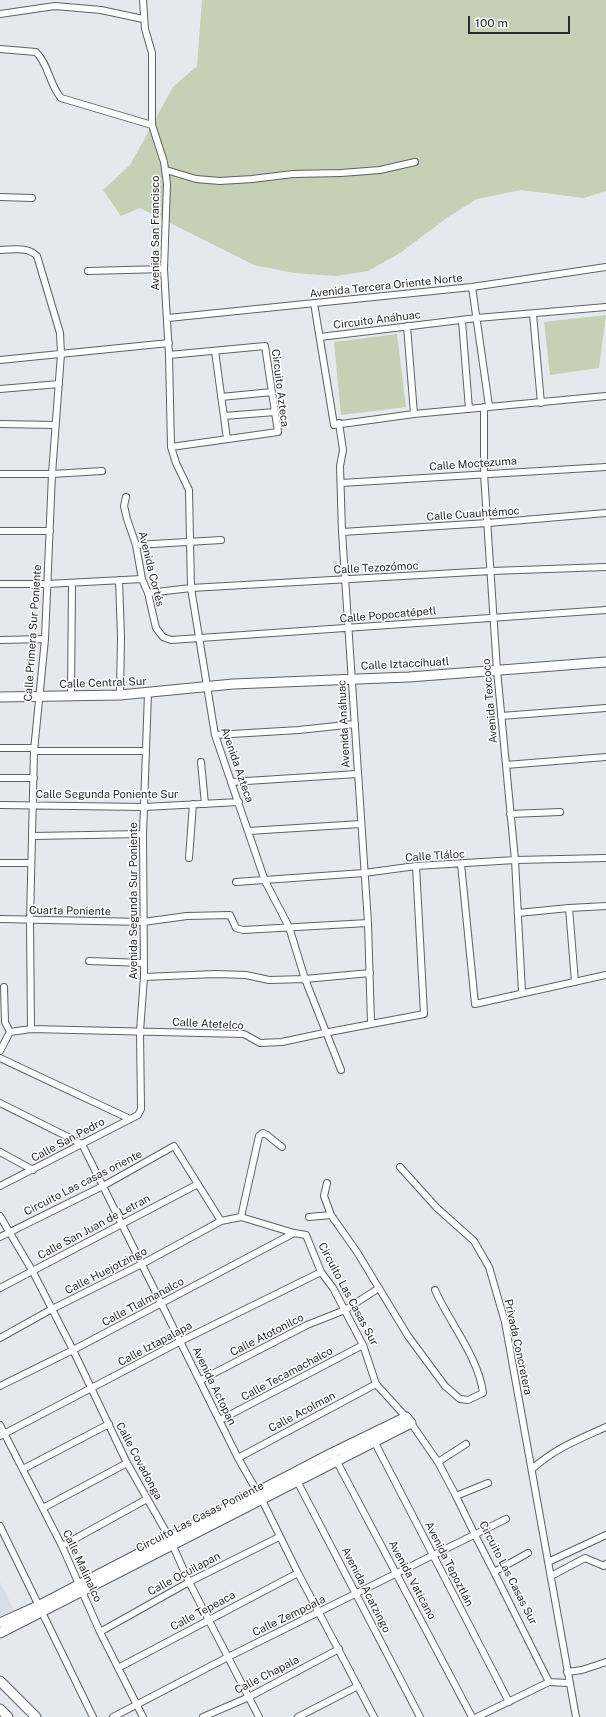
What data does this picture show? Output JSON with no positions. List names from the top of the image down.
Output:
{
  "streets": {
    "street": [
      "Avenida San Francisco",
      "Avenida Tercera Oriente Norte",
      "Circuito Anáhuac",
      "Circuito Azteca",
      "Calle Moctezuma",
      "Calle Cuauhtémoc",
      "Calle Tezozómoc",
      "Avenida Cortés",
      "Calle Popocatépetl",
      "Calle Primera Sur Poniente",
      "Calle Iztaccíhuatl",
      "Calle Central Sur",
      "Avenida Texcoco",
      "Avenida Anáhuac",
      "Avenida Azteca",
      "Calle Segunda Poniente Sur",
      "Calle Tláloc",
      "Avenida Segunda Sur Poniente",
      "Cuarta Poniente",
      "Calle Atetelco",
      "Calle San Pedro",
      "Circuito Las casas oriente",
      "Calle San Juan de Letran",
      "Calle Huejotzingo",
      "Circuito Las Casas Sur",
      "Calle Tlalmanalco",
      "Calle Atotonilco",
      "Calle Iztapalapa",
      "Privada Concretera",
      "Calle Tecamachalco",
      "Avenida Actopan",
      "Calle Acolman",
      "Calle Covadonga",
      "Circuito Las Casas Poniente",
      "Avenida Tepoztlán",
      "Calle Malinalco",
      "Calle Ocuilapan",
      "Avenida Vaticano",
      "Avenida Acatzingo",
      "Calle Tepeaca",
      "Calle Zempoala",
      "Calle Chapala"
    ]
  },
  "crossings": [
    ["Avenida San Francisco", "Avenida Tercera Oriente Norte"],
    ["Avenida San Francisco", "Circuito Azteca"],
    ["Avenida San Francisco", "Avenida Azteca"],
    ["Avenida Tercera Oriente Norte", "Avenida Texcoco"],
    ["Circuito Anáhuac", "Avenida Texcoco"],
    ["Circuito Anáhuac", "Avenida Anáhuac"],
    ["Calle Moctezuma", "Avenida Texcoco"],
    ["Calle Moctezuma", "Avenida Anáhuac"],
    ["Calle Cuauhtémoc", "Avenida Texcoco"],
    ["Calle Cuauhtémoc", "Avenida Anáhuac"],
    ["Calle Tezozómoc", "Avenida Cortés"],
    ["Calle Tezozómoc", "Avenida Texcoco"],
    ["Calle Tezozómoc", "Avenida Anáhuac"],
    ["Calle Tezozómoc", "Avenida Azteca"],
    ["Avenida Cortés", "Calle Popocatépetl"],
    ["Calle Popocatépetl", "Avenida Texcoco"],
    ["Calle Popocatépetl", "Avenida Anáhuac"],
    ["Calle Popocatépetl", "Avenida Azteca"],
    ["Calle Primera Sur Poniente", "Calle Central Sur"],
    ["Calle Primera Sur Poniente", "Calle Segunda Poniente Sur"],
    ["Calle Primera Sur Poniente", "Cuarta Poniente"],
    ["Calle Primera Sur Poniente", "Calle Atetelco"],
    ["Calle Iztaccíhuatl", "Calle Central Sur"],
    ["Calle Iztaccíhuatl", "Avenida Texcoco"],
    ["Calle Iztaccíhuatl", "Avenida Anáhuac"],
    ["Calle Iztaccíhuatl", "Avenida Azteca"],
    ["Calle Central Sur", "Avenida Azteca"],
    ["Calle Central Sur", "Avenida Segunda Sur Poniente"],
    ["Avenida Texcoco", "Calle Tláloc"],
    ["Avenida Anáhuac", "Calle Tláloc"],
    ["Avenida Anáhuac", "Calle Atetelco"],
    ["Avenida Azteca", "Calle Segunda Poniente Sur"],
    ["Avenida Azteca", "Calle Tláloc"],
    ["Avenida Azteca", "Cuarta Poniente"],
    ["Avenida Azteca", "Calle Atetelco"],
    ["Calle Segunda Poniente Sur", "Avenida Segunda Sur Poniente"],
    ["Calle Tláloc", "Calle Atetelco"],
    ["Avenida Segunda Sur Poniente", "Cuarta Poniente"],
    ["Avenida Segunda Sur Poniente", "Calle Atetelco"],
    ["Avenida Segunda Sur Poniente", "Calle San Pedro"],
    ["Calle San Pedro", "Avenida Actopan"],
    ["Circuito Las casas oriente", "Calle San Juan de Letran"],
    ["Circuito Las casas oriente", "Avenida Actopan"],
    ["Circuito Las casas oriente", "Calle Covadonga"],
    ["Calle San Juan de Letran", "Avenida Actopan"],
    ["Calle San Juan de Letran", "Calle Covadonga"],
    ["Calle Huejotzingo", "Circuito Las Casas Sur"],
    ["Calle Huejotzingo", "Avenida Actopan"],
    ["Calle Huejotzingo", "Calle Covadonga"],
    ["Circuito Las Casas Sur", "Calle Tlalmanalco"],
    ["Circuito Las Casas Sur", "Calle Atotonilco"],
    ["Circuito Las Casas Sur", "Calle Iztapalapa"],
    ["Circuito Las Casas Sur", "Calle Tecamachalco"],
    ["Circuito Las Casas Sur", "Calle Acolman"],
    ["Circuito Las Casas Sur", "Circuito Las Casas Poniente"],
    ["Circuito Las Casas Sur", "Calle Zempoala"],
    ["Calle Tlalmanalco", "Avenida Actopan"],
    ["Calle Tlalmanalco", "Calle Covadonga"],
    ["Calle Atotonilco", "Avenida Actopan"],
    ["Calle Iztapalapa", "Avenida Actopan"],
    ["Calle Iztapalapa", "Calle Covadonga"],
    ["Calle Iztapalapa", "Calle Malinalco"],
    ["Calle Tecamachalco", "Avenida Actopan"],
    ["Avenida Actopan", "Calle Acolman"],
    ["Avenida Actopan", "Circuito Las Casas Poniente"],
    ["Avenida Actopan", "Calle Ocuilapan"],
    ["Avenida Actopan", "Calle Tepeaca"],
    ["Avenida Actopan", "Calle Zempoala"],
    ["Avenida Actopan", "Calle Chapala"],
    ["Calle Covadonga", "Circuito Las Casas Poniente"],
    ["Calle Covadonga", "Calle Ocuilapan"],
    ["Calle Covadonga", "Calle Tepeaca"],
    ["Calle Covadonga", "Calle Zempoala"],
    ["Calle Covadonga", "Calle Chapala"],
    ["Circuito Las Casas Poniente", "Avenida Tepoztlán"],
    ["Circuito Las Casas Poniente", "Calle Malinalco"],
    ["Circuito Las Casas Poniente", "Avenida Vaticano"],
    ["Circuito Las Casas Poniente", "Avenida Acatzingo"],
    ["Avenida Tepoztlán", "Calle Zempoala"],
    ["Calle Malinalco", "Calle Ocuilapan"],
    ["Calle Malinalco", "Calle Tepeaca"],
    ["Calle Malinalco", "Calle Zempoala"],
    ["Avenida Vaticano", "Calle Zempoala"],
    ["Avenida Acatzingo", "Calle Zempoala"]
  ],
  "scale_bar": "100 m"
}
